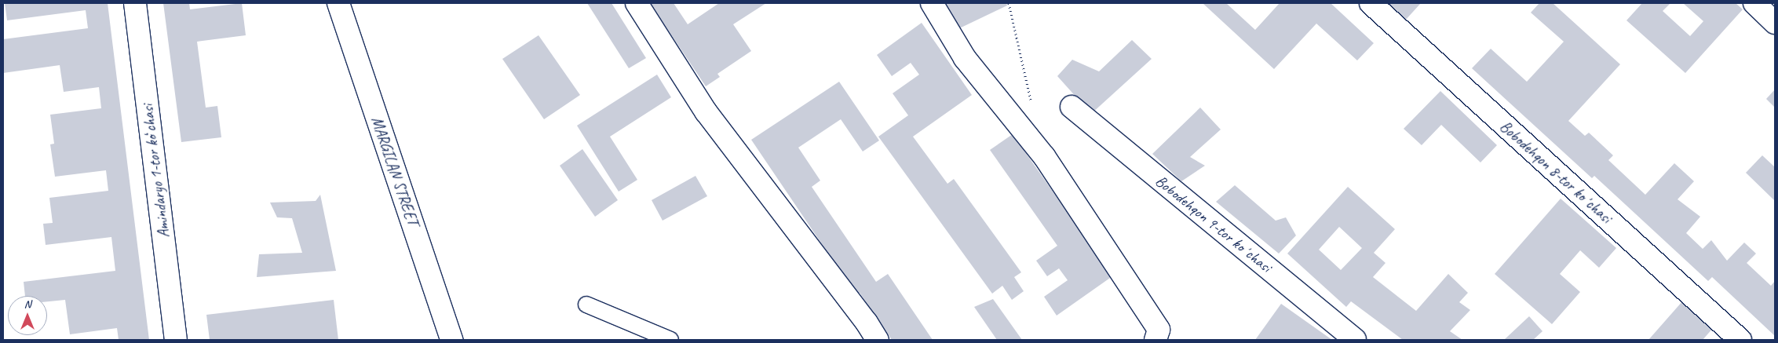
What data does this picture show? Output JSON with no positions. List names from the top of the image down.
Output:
{
  "streets": {
    "street": [
      "Amindaryo 1-tor koʻchasi",
      "MARGILAN STREET",
      "Bobodehqon 8-tor koʼchasi",
      "Bobodehqon 9-tor koʼchasi"
    ]
  },
  "north": "top"
}
